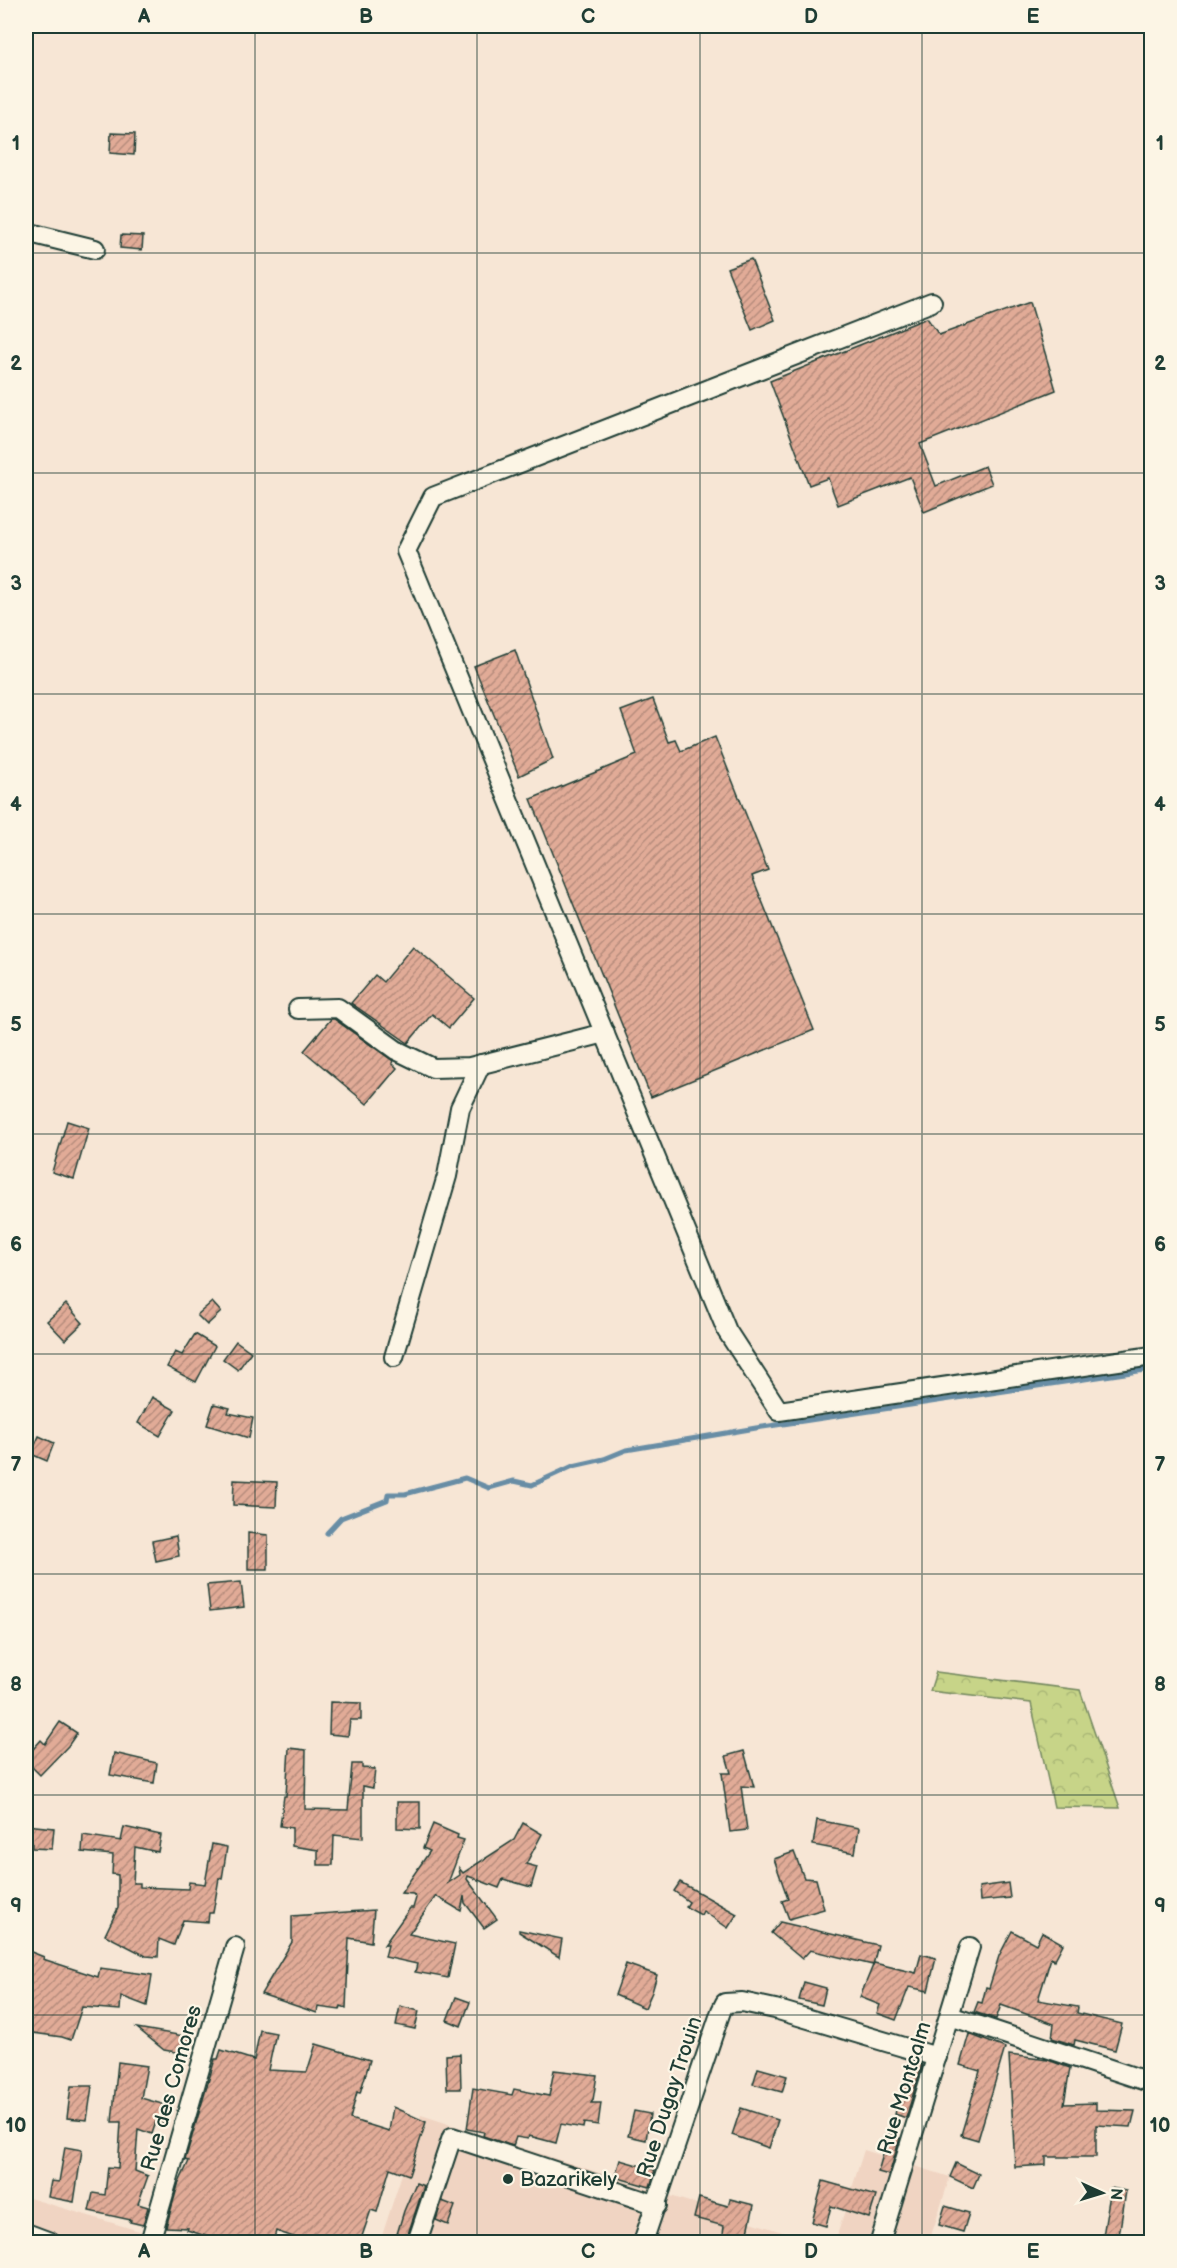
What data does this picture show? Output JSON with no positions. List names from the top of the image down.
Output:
{
  "streets": {
    "street": ["Rue des Comores", "Rue Montcalm", "Rue Dugay Trouin"]
  },
  "crossings": [
    ["Rue Montcalm", "Rue Dugay Trouin"]
  ],
  "places": ["Bazarikely"],
  "north": "right",
  "grid": {
    "columns": [
      "A",
      "B",
      "C",
      "D",
      "E"
    ],
    "rows": [
      "1",
      "2",
      "3",
      "4",
      "5",
      "6",
      "7",
      "8",
      "9",
      "10"
    ]
  }
}
